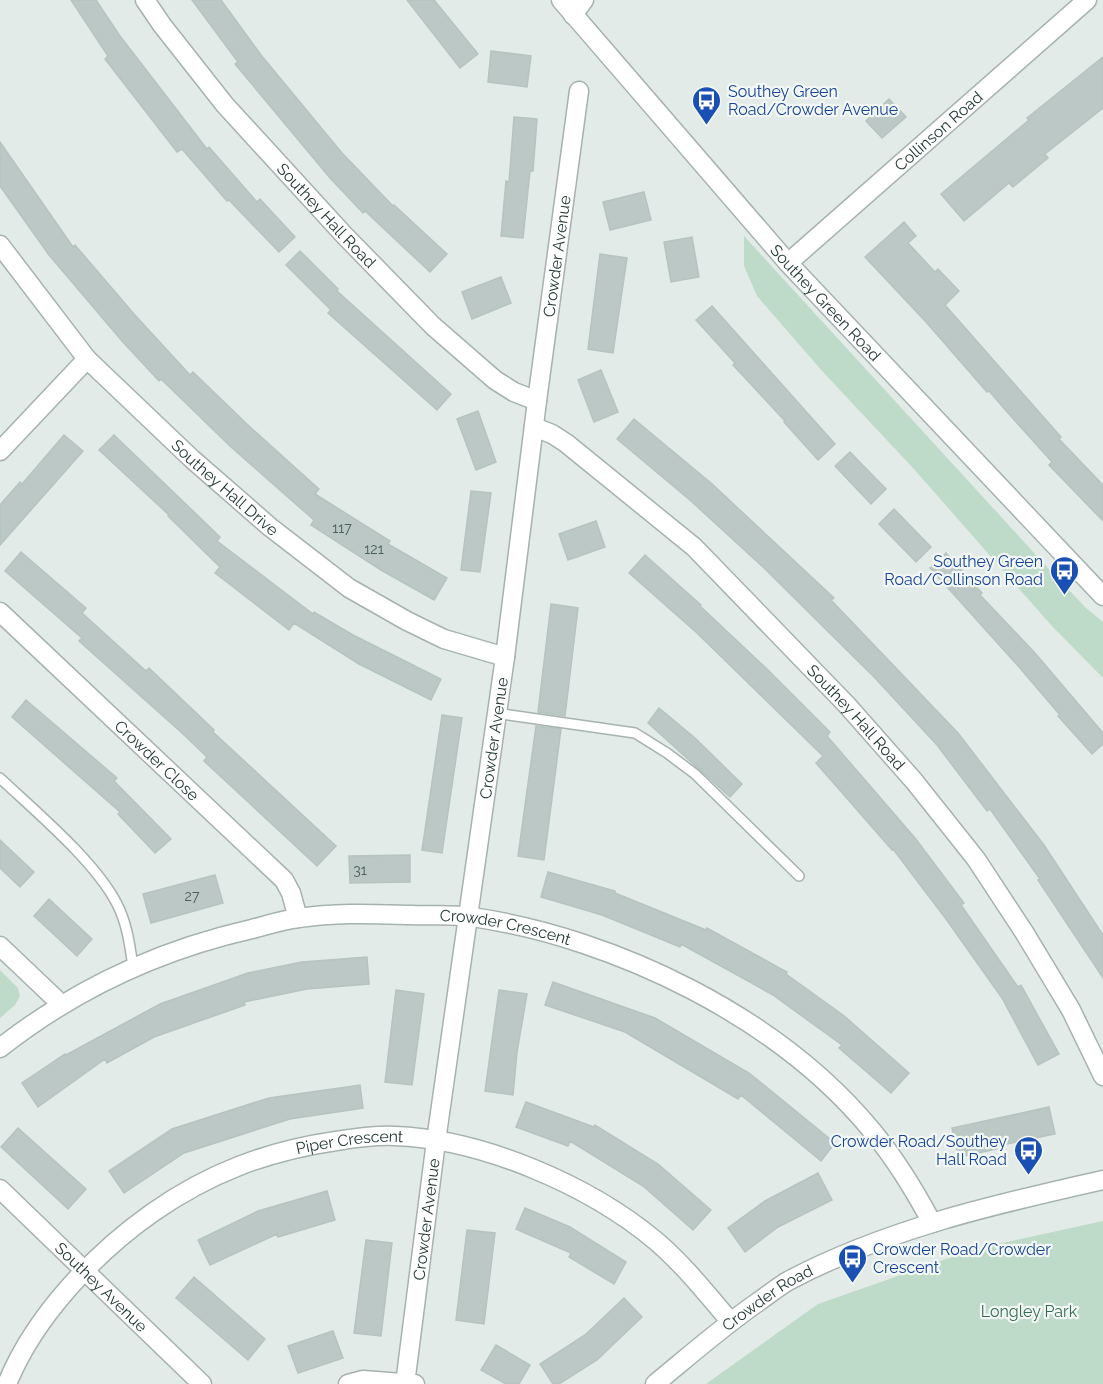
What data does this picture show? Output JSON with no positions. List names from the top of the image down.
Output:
{
  "streets": {
    "street": [
      "Collinson Road",
      "Southey Hall Road",
      "Crowder Avenue",
      "Southey Green Road",
      "Southey Hall Drive",
      "Crowder Close",
      "Crowder Crescent",
      "Piper Crescent",
      "Southey Avenue",
      "Crowder Road"
    ]
  },
  "crossings": [
    ["Collinson Road", "Southey Green Road"],
    ["Southey Hall Road", "Crowder Avenue"],
    ["Crowder Avenue", "Southey Hall Drive"],
    ["Crowder Avenue", "Crowder Crescent"],
    ["Crowder Avenue", "Piper Crescent"],
    ["Crowder Close", "Crowder Crescent"],
    ["Crowder Crescent", "Crowder Road"],
    ["Piper Crescent", "Southey Avenue"],
    ["Piper Crescent", "Crowder Road"]
  ],
  "parks": ["Longley Park"],
  "places": {
    "bus stop": [
      "Southey Green Road/Crowder Avenue",
      "Southey Green Road/Collinson Road",
      "Crowder Road/Southey Hall Road",
      "Crowder Road/Crowder Crescent"
    ]
  },
  "house_numbers": [
    "117",
    "121",
    "31",
    "27"
  ]
}
